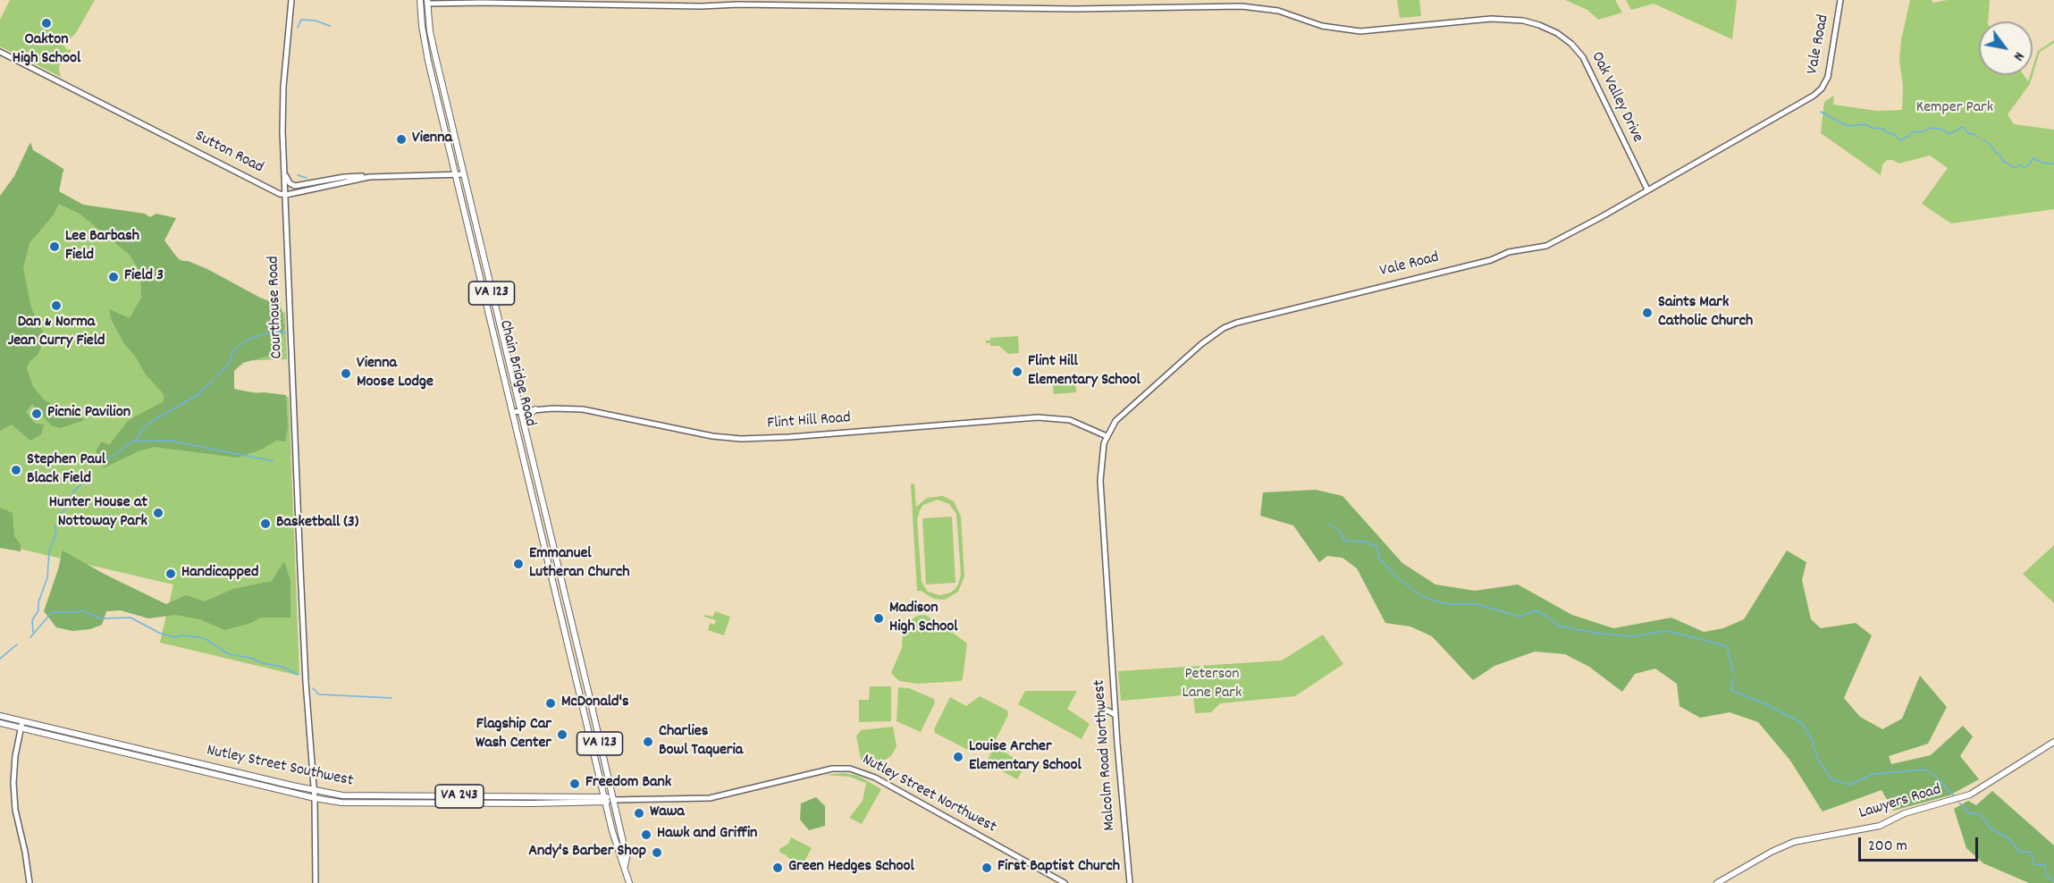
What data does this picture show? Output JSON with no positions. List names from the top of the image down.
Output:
{
  "streets": {
    "main road": [
      "VA 123",
      "Chain Bridge Road",
      "Nutley Street Southwest",
      "VA 243",
      "Lawyers Road"
    ],
    "street": [
      "Vale Road",
      "Oak Valley Drive",
      "Sutton Road",
      "Courthouse Road",
      "Flint Hill Road",
      "Malcolm Road Northwest",
      "Nutley Street Northwest"
    ]
  },
  "crossings": [
    ["Vale Road", "Oak Valley Drive"],
    ["Vale Road", "Flint Hill Road"],
    ["Vale Road", "Malcolm Road Northwest"],
    ["Oak Valley Drive", "Chain Bridge Road"],
    ["Sutton Road", "Courthouse Road"],
    ["VA 123", "Chain Bridge Road"],
    ["VA 123", "Nutley Street Southwest"],
    ["VA 123", "Nutley Street Northwest"],
    ["Courthouse Road", "Nutley Street Southwest"],
    ["Chain Bridge Road", "Flint Hill Road"],
    ["Chain Bridge Road", "Nutley Street Southwest"],
    ["Chain Bridge Road", "Nutley Street Northwest"],
    ["Nutley Street Southwest", "Nutley Street Northwest"]
  ],
  "parks": ["Kemper Park", "Peterson Lane Park"],
  "places": [
    "Oakton High School",
    "Vienna",
    "Lee Barbash Field",
    "Field 3",
    "Dan & Norma Jean Curry Field",
    "Saints Mark Catholic Church",
    "Flint Hill Elementary School",
    "Vienna Moose Lodge",
    "Picnic Pavilion",
    "Stephen Paul Black Field",
    "Hunter House at Nottoway Park",
    "Basketball (3)",
    "Emmanuel Lutheran Church",
    "Handicapped",
    "Madison High School",
    "McDonald's",
    "Flagship Car Wash Center",
    "Charlies Bowl Taqueria",
    "Louise Archer Elementary School",
    "Freedom Bank",
    "Wawa",
    "Hawk and Griffin",
    "Andy's Barber Shop",
    "Green Hedges School",
    "First Baptist Church"
  ],
  "scale_bar": "200 m",
  "north": "bottom right"
}
